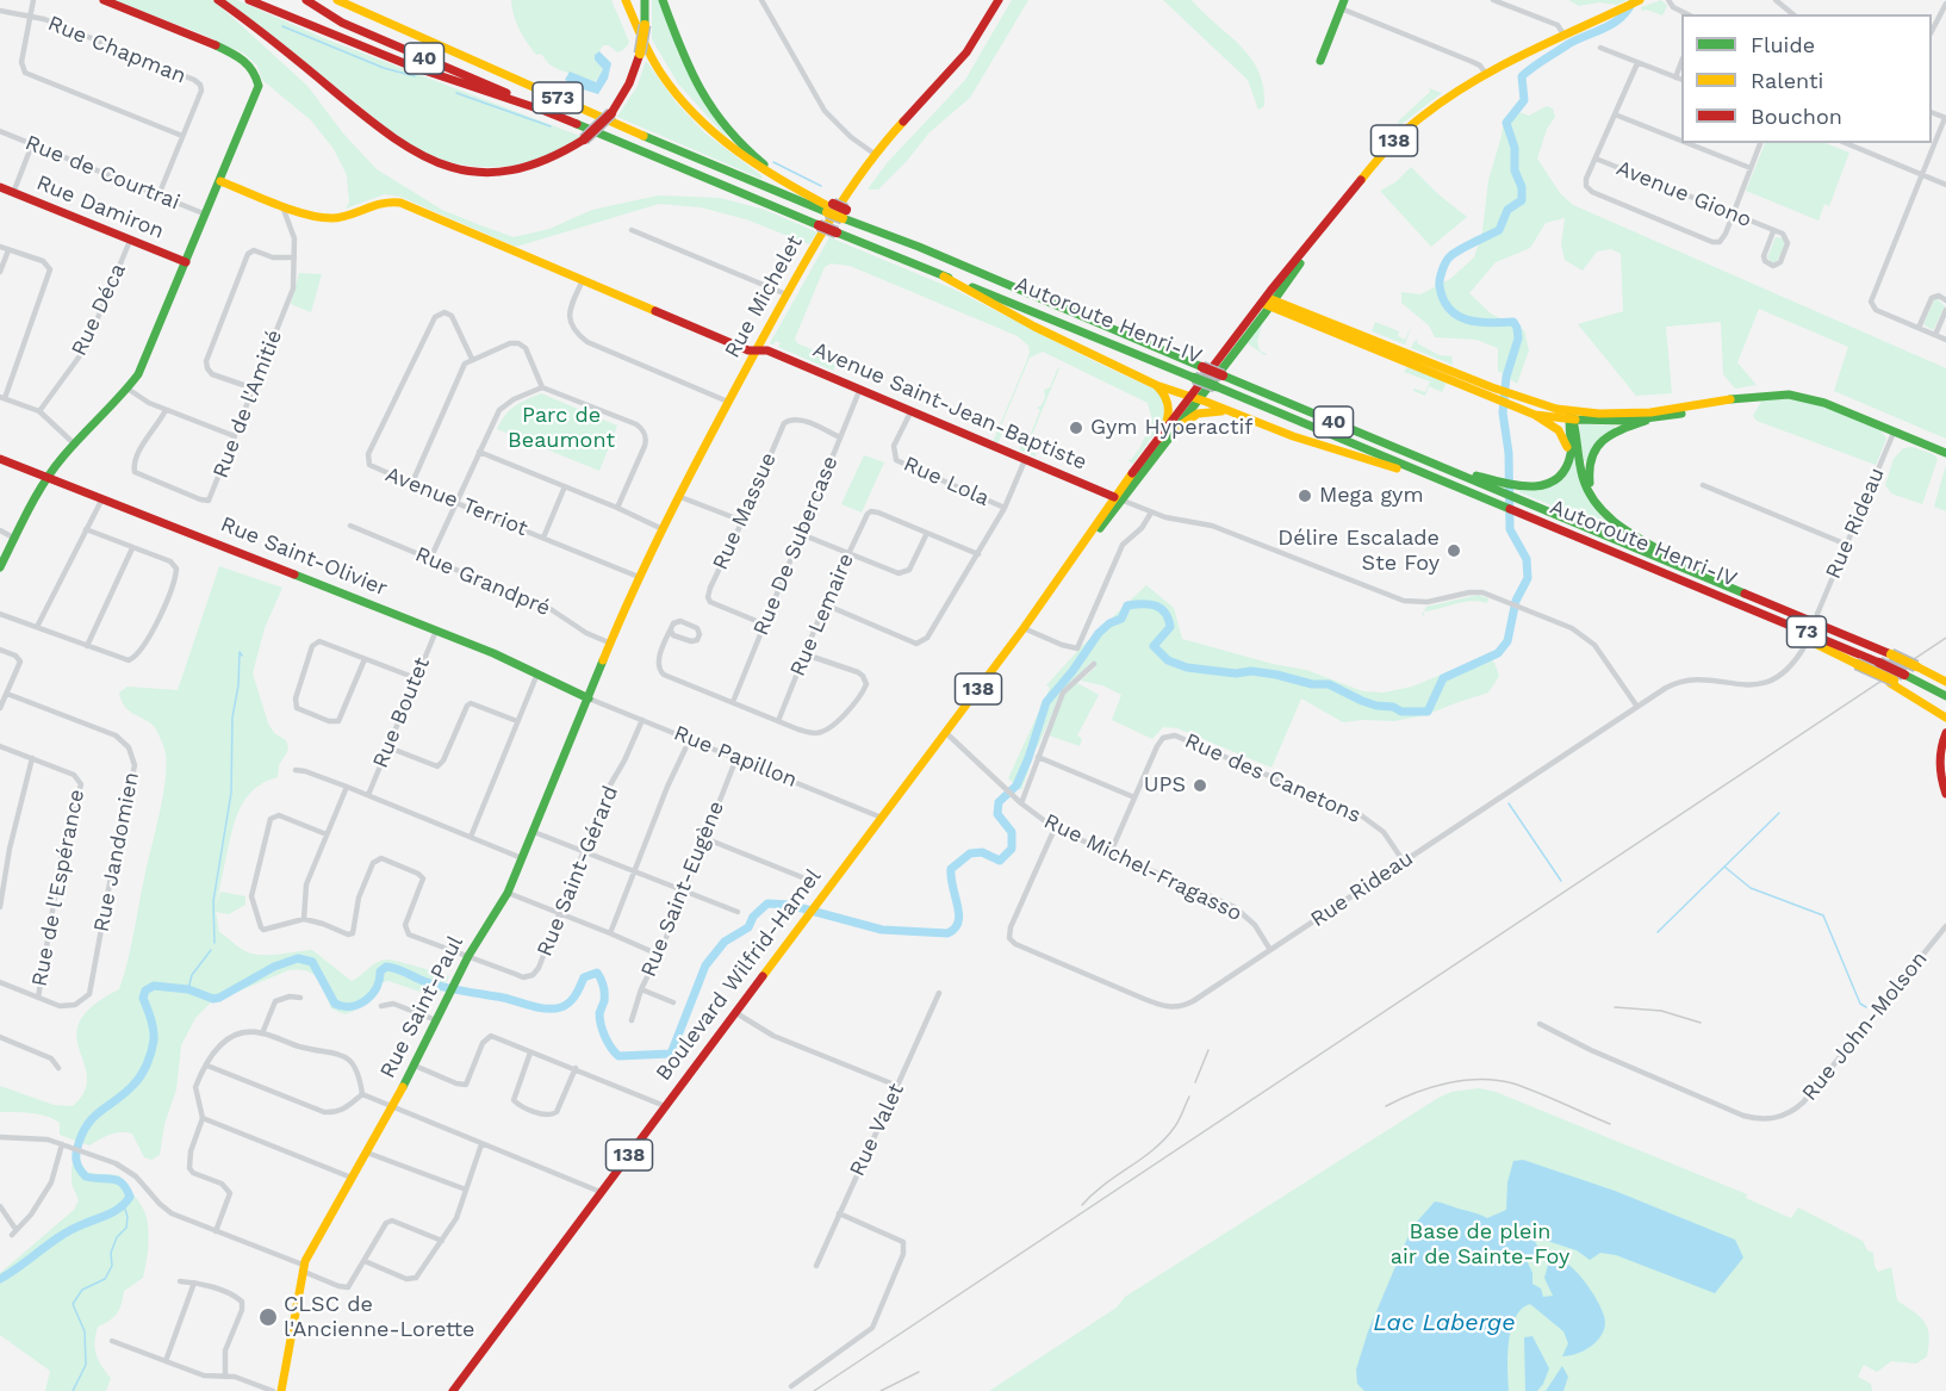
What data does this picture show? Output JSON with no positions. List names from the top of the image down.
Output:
{
  "streets": {
    "main road": [
      "40",
      "573",
      "138",
      "Rue Damiron",
      "Rue Michelet",
      "Autoroute Henri-IV",
      "Avenue Saint-Jean-Baptiste",
      "Rue Saint-Olivier",
      "73",
      "Boulevard Wilfrid-Hamel",
      "Rue Saint-Paul"
    ],
    "street": [
      "Rue Chapman",
      "Rue de Courtrai",
      "Avenue Giono",
      "Rue Déca",
      "Rue de l'Amitié",
      "Rue Lola",
      "Avenue Terriot",
      "Rue Massue",
      "Rue Rideau",
      "Rue De Subercase",
      "Rue Grandpré",
      "Rue Lemaire",
      "Rue Boutet",
      "Rue Papillon",
      "Rue des Canetons",
      "Rue Jandomien",
      "Rue Michel-Fragasso",
      "Rue Saint-Gérard",
      "Rue de l'Espérance",
      "Rue Saint-Eugène",
      "Rue John-Molson",
      "Rue Valet"
    ]
  },
  "crossings": [
    ["Rue Chapman", "Rue de Courtrai"],
    ["40", "Autoroute Henri-IV"],
    ["573", "Autoroute Henri-IV"],
    ["Rue Damiron", "Rue Déca"],
    ["Rue Michelet", "Avenue Saint-Jean-Baptiste"],
    ["Rue Michelet", "Avenue Terriot"],
    ["Rue Michelet", "Rue Grandpré"],
    ["Rue Michelet", "Rue Saint-Paul"],
    ["Rue de l'Amitié", "Avenue Saint-Jean-Baptiste"],
    ["Avenue Saint-Jean-Baptiste", "Rue Lola"],
    ["Avenue Saint-Jean-Baptiste", "Rue Rideau"],
    ["Avenue Saint-Jean-Baptiste", "Rue De Subercase"],
    ["Avenue Saint-Jean-Baptiste", "Boulevard Wilfrid-Hamel"],
    ["Rue Massue", "Rue De Subercase"],
    ["Rue Rideau", "Rue des Canetons"],
    ["Rue Rideau", "Rue Michel-Fragasso"],
    ["Rue Saint-Olivier", "Rue Boutet"],
    ["Rue Saint-Olivier", "Rue Papillon"],
    ["Rue Saint-Olivier", "Rue Saint-Paul"],
    ["Rue Grandpré", "Rue Saint-Paul"],
    ["Rue Papillon", "Rue Saint-Gérard"],
    ["Rue Papillon", "Rue Saint-Eugène"],
    ["Rue Papillon", "Boulevard Wilfrid-Hamel"],
    ["Rue Papillon", "Rue Saint-Paul"],
    ["Rue des Canetons", "Rue Michel-Fragasso"],
    ["Rue Jandomien", "Rue de l'Espérance"],
    ["Rue Michel-Fragasso", "Boulevard Wilfrid-Hamel"],
    ["Rue Saint-Gérard", "Rue Saint-Paul"]
  ],
  "water": ["Lac Laberge"],
  "parks": ["Parc de Beaumont", "Base de plein air de Sainte-Foy"],
  "places": [
    "Gym Hyperactif",
    "Mega gym",
    "Délire Escalade Ste Foy",
    "UPS",
    "CLSC de l'Ancienne-Lorette"
  ],
  "legend": ["Fluide", "Ralenti", "Bouchon"]
}
